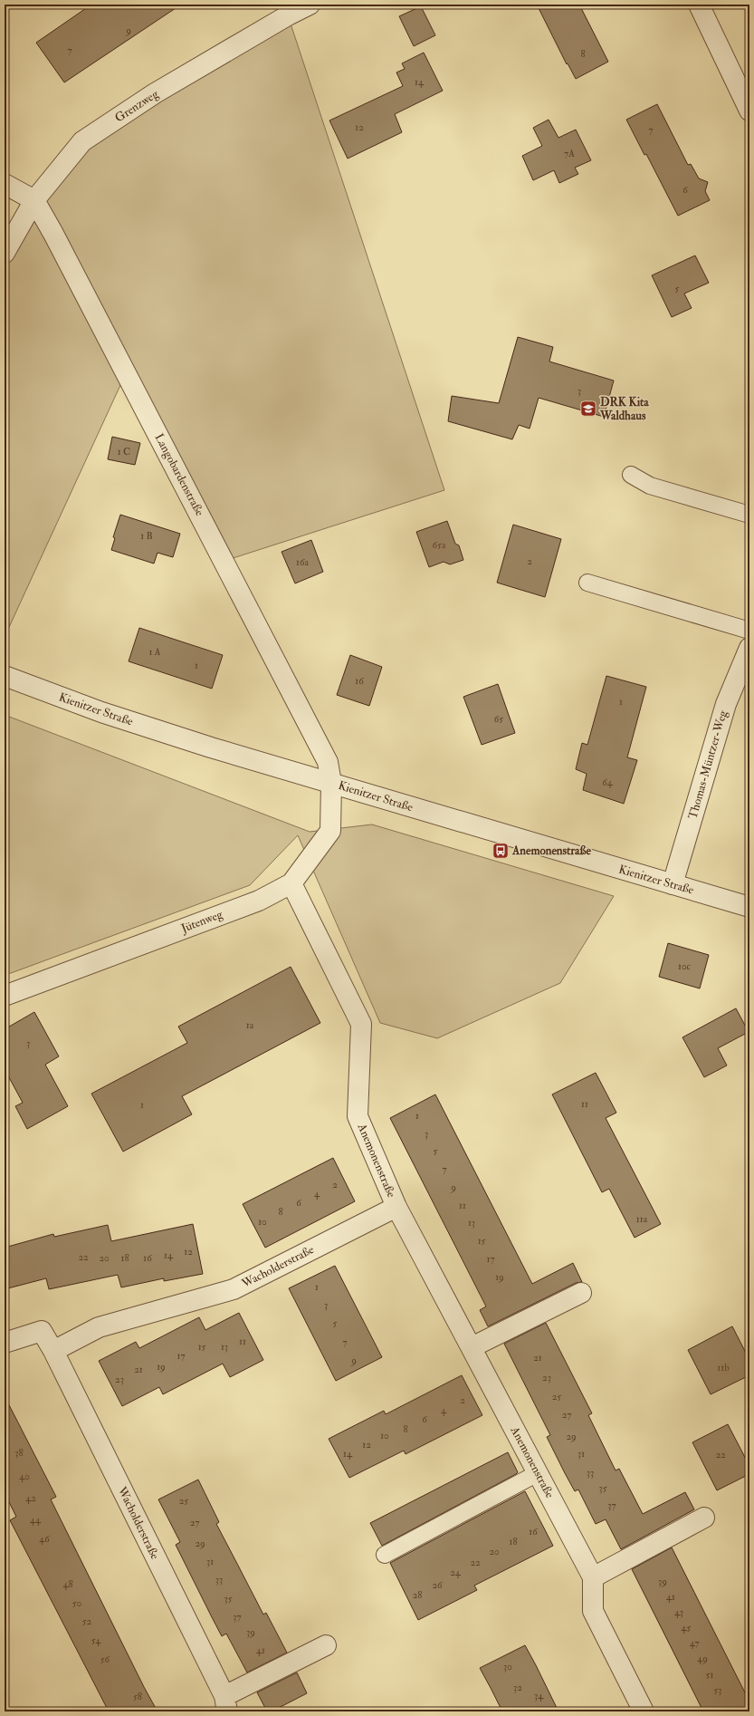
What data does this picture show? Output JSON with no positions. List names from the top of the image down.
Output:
{
  "streets": {
    "street": [
      "Grenzweg",
      "Langobardenstraße",
      "Kienitzer Straße",
      "Thomas-Müntzer-Weg",
      "Jütenweg",
      "Anemonenstraße",
      "Wacholderstraße"
    ]
  },
  "crossings": [
    ["Grenzweg", "Langobardenstraße"],
    ["Langobardenstraße", "Kienitzer Straße"],
    ["Langobardenstraße", "Jütenweg"],
    ["Kienitzer Straße", "Thomas-Müntzer-Weg"],
    ["Kienitzer Straße", "Jütenweg"],
    ["Jütenweg", "Anemonenstraße"],
    ["Anemonenstraße", "Wacholderstraße"]
  ],
  "places": {
    "school or university": ["DRK Kita Waldhaus"],
    "bus stop": ["Anemonenstraße"]
  },
  "house_numbers": [
    "9",
    "7",
    "8",
    "14",
    "12",
    "7",
    "7A",
    "6",
    "5",
    "3",
    "1 C",
    "1 B",
    "65a",
    "2",
    "16a",
    "1 A",
    "1",
    "16",
    "1",
    "65",
    "64",
    "10c",
    "1a",
    "3",
    "11",
    "1",
    "1",
    "3",
    "5",
    "7",
    "2",
    "9",
    "4",
    "6",
    "11",
    "8",
    "11a",
    "10",
    "13",
    "15",
    "12",
    "14",
    "22",
    "20",
    "18",
    "16",
    "17",
    "19",
    "1",
    "3",
    "5",
    "11",
    "7",
    "15",
    "13",
    "17",
    "21",
    "9",
    "19",
    "11b",
    "21",
    "23",
    "23",
    "25",
    "2",
    "4",
    "27",
    "6",
    "8",
    "10",
    "29",
    "12",
    "38",
    "14",
    "31",
    "22",
    "33",
    "40",
    "35",
    "42",
    "25",
    "37",
    "44",
    "27",
    "16",
    "46",
    "18",
    "29",
    "20",
    "31",
    "22",
    "24",
    "33",
    "39",
    "48",
    "26",
    "28",
    "41",
    "35",
    "50",
    "43",
    "37",
    "52",
    "45",
    "39",
    "54",
    "47",
    "41",
    "49",
    "56",
    "30",
    "51",
    "32",
    "53",
    "34",
    "58"
  ]
}
